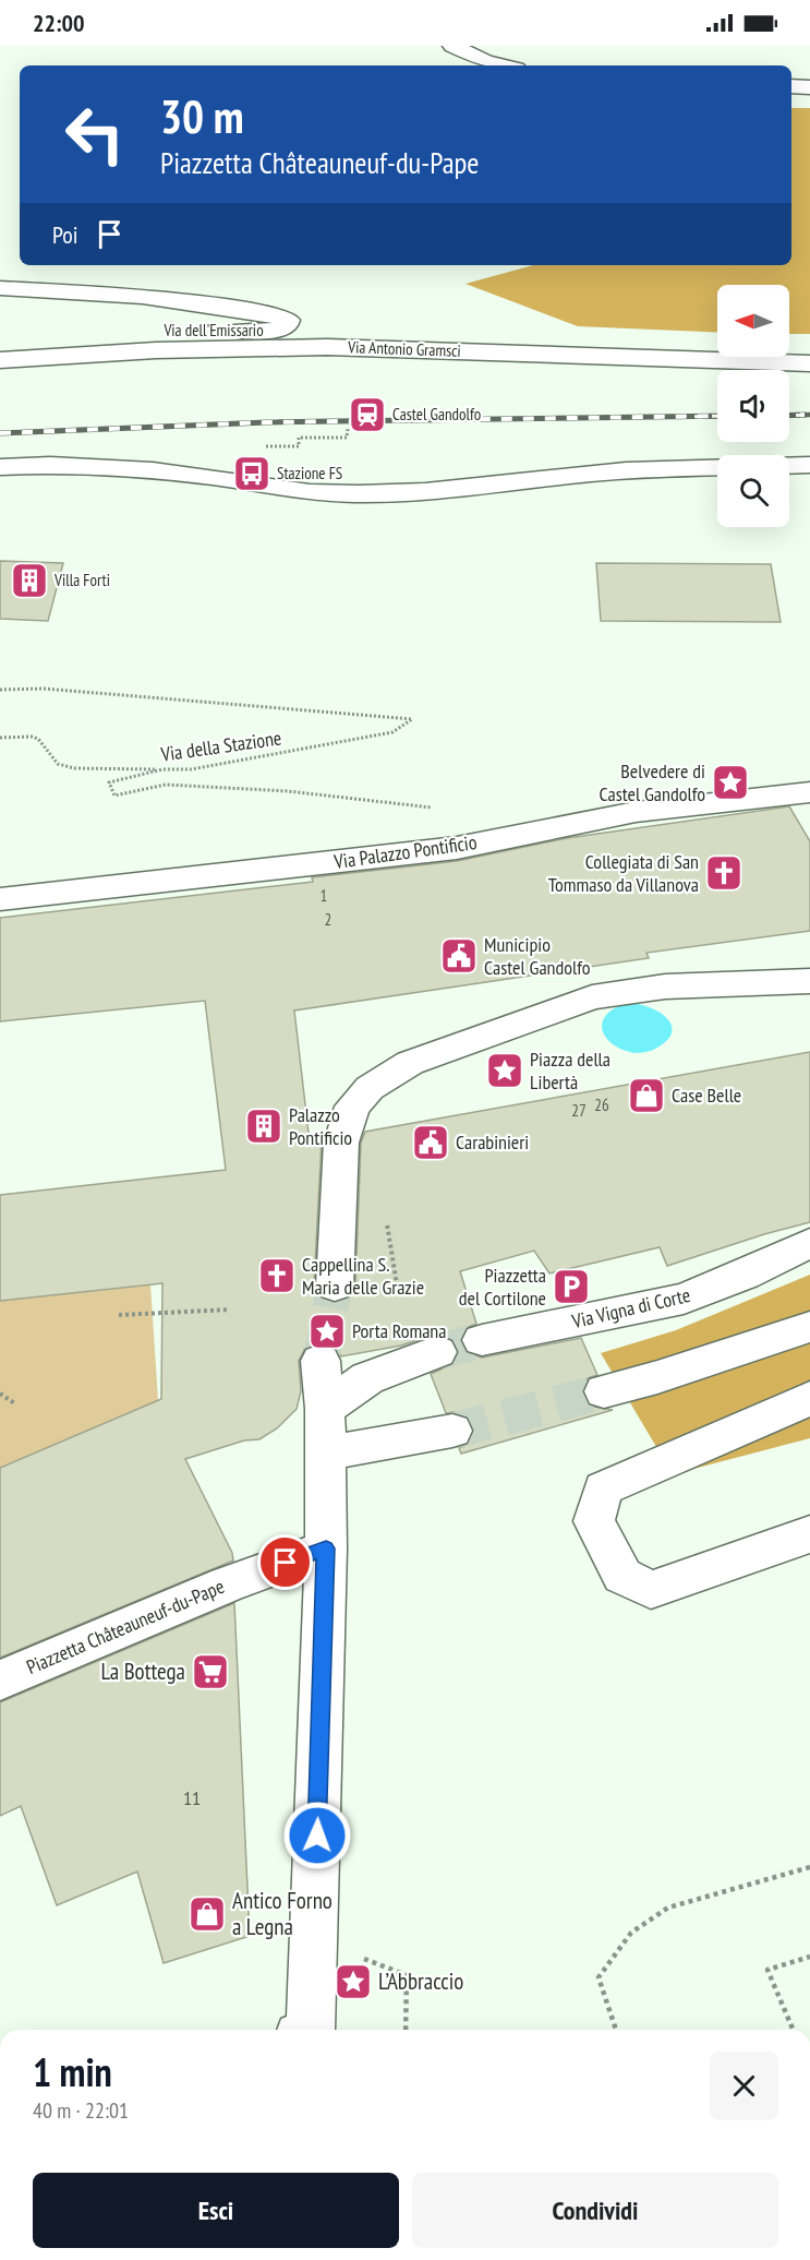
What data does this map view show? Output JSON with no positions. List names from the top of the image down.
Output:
{
  "streets": {
    "street": [
      "Via dell'Emissario",
      "Via Antonio Gramsci",
      "Via Palazzo Pontificio",
      "Via Vigna di Corte",
      "Piazzetta Châteauneuf-du-Pape"
    ],
    "path": ["Via della Stazione"]
  },
  "places": {
    "station": ["Castel Gandolfo"],
    "bus stop": ["Stazione FS"],
    "building": ["Villa Forti", "Palazzo Pontificio"],
    "place": [
      "Belvedere di Castel Gandolfo",
      "Piazza della Libertà",
      "Porta Romana",
      "L’Abbraccio"
    ],
    "church": ["Collegiata di San Tommaso da Villanova", "Cappellina S. Maria delle Grazie"],
    "public building": ["Municipio Castel Gandolfo", "Carabinieri"],
    "shop": ["Case Belle", "Antico Forno a Legna"],
    "parking": ["Piazzetta del Cortilone"],
    "supermarket": ["La Bottega"]
  },
  "house_numbers": [
    "1",
    "2",
    "26",
    "27",
    "11"
  ],
  "north": "left",
  "page": {
    "status": "22:00",
    "turn": ["30 m", "Piazzetta Châteauneuf-du-Pape"],
    "then": "Poi",
    "heading": ["1 min", "40 m · 22:01"],
    "buttons": ["Esci", "Condividi"]
  }
}
